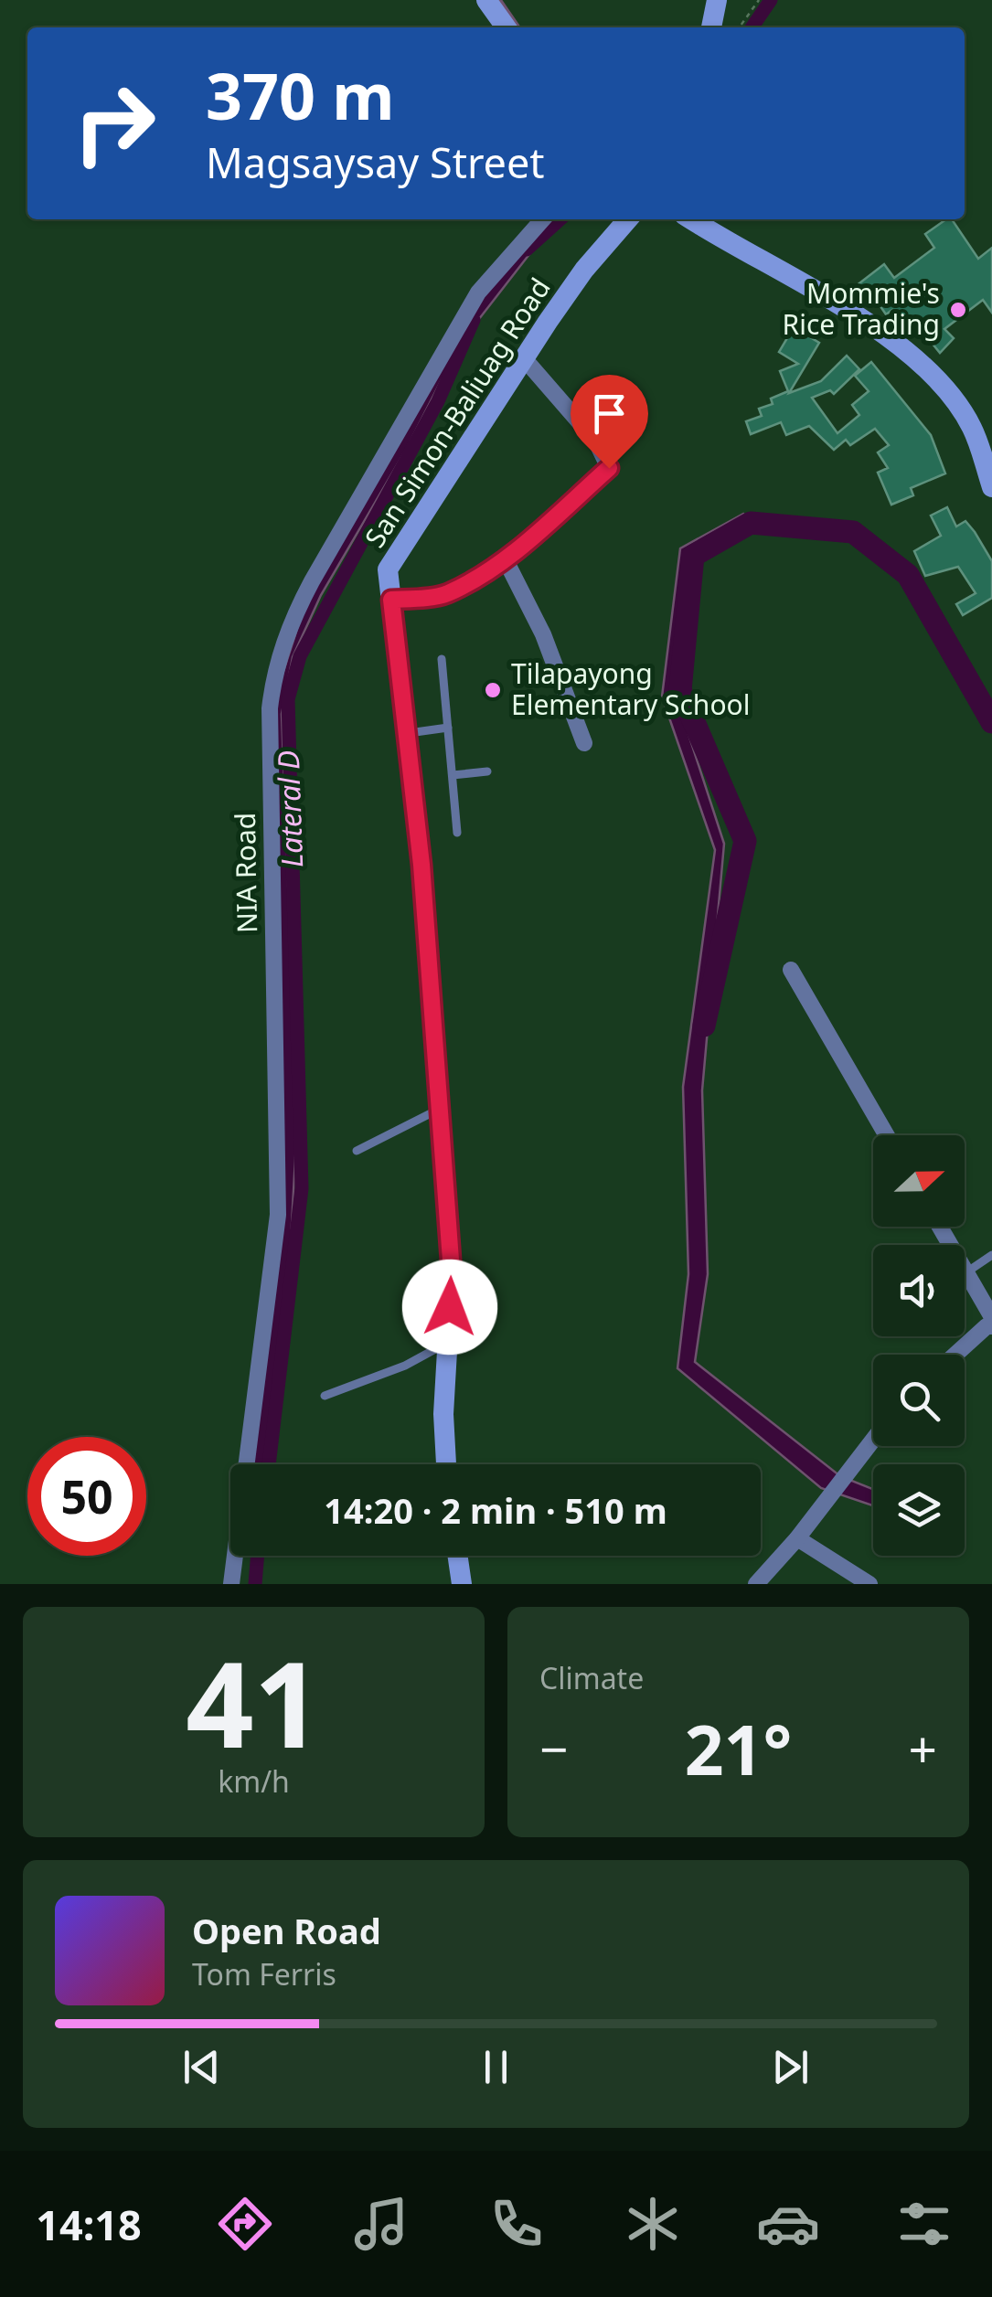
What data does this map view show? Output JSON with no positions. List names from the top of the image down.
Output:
{
  "streets": {
    "main road": ["San Simon-Baliuag Road"],
    "street": ["NIA Road"]
  },
  "water": ["Lateral D"],
  "places": ["Mommie's Rice Trading", "Tilapayong Elementary School"],
  "north": "right",
  "page": {
    "turn": ["370 m", "Magsaysay Street"],
    "limit": "50",
    "trip": "14:20 · 2 min · 510 m",
    "tile": [
      ["41", "km/h"],
      "Climate"
    ],
    "heat": ["−", "21°", "+"],
    "song": ["Open Road", "Tom Ferris"],
    "tabs": "14:18"
  }
}
